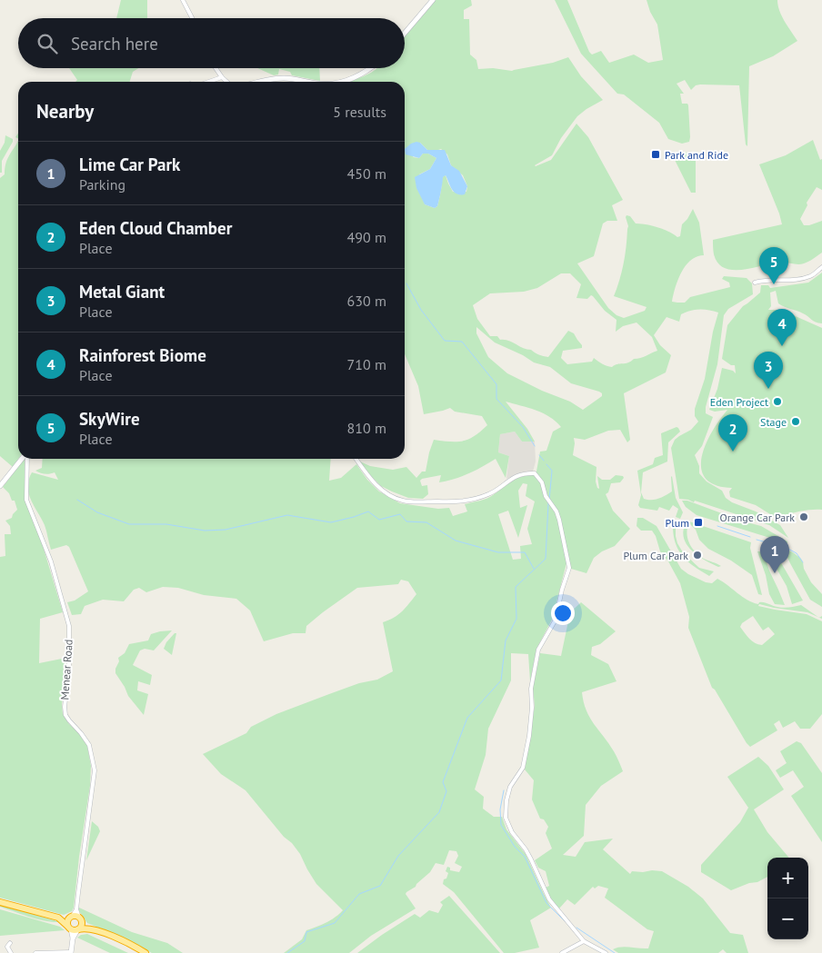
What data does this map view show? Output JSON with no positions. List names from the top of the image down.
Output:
{
  "streets": {
    "street": ["Menear Road"]
  },
  "places": {
    "transit": ["Park and Ride", "Plum"],
    "other": [
      "Eden Project",
      "Stage",
      "Orange Car Park",
      "Plum Car Park"
    ]
  },
  "page": {
    "search": "Search here",
    "heading": ["Nearby", "5 results"],
    "list": [
      {
        "mark": "1",
        "name": "Lime Car Park",
        "note": "Parking",
        "value": "450 m"
      },
      {
        "mark": "2",
        "name": "Eden Cloud Chamber",
        "note": "Place",
        "value": "490 m"
      },
      {
        "mark": "3",
        "name": "Metal Giant",
        "note": "Place",
        "value": "630 m"
      },
      {
        "mark": "4",
        "name": "Rainforest Biome",
        "note": "Place",
        "value": "710 m"
      },
      {
        "mark": "5",
        "name": "SkyWire",
        "note": "Place",
        "value": "810 m"
      }
    ],
    "pins": [
      "5",
      "4",
      "3",
      "2",
      "1"
    ],
    "map_buttons": ["+", "−"]
  }
}
